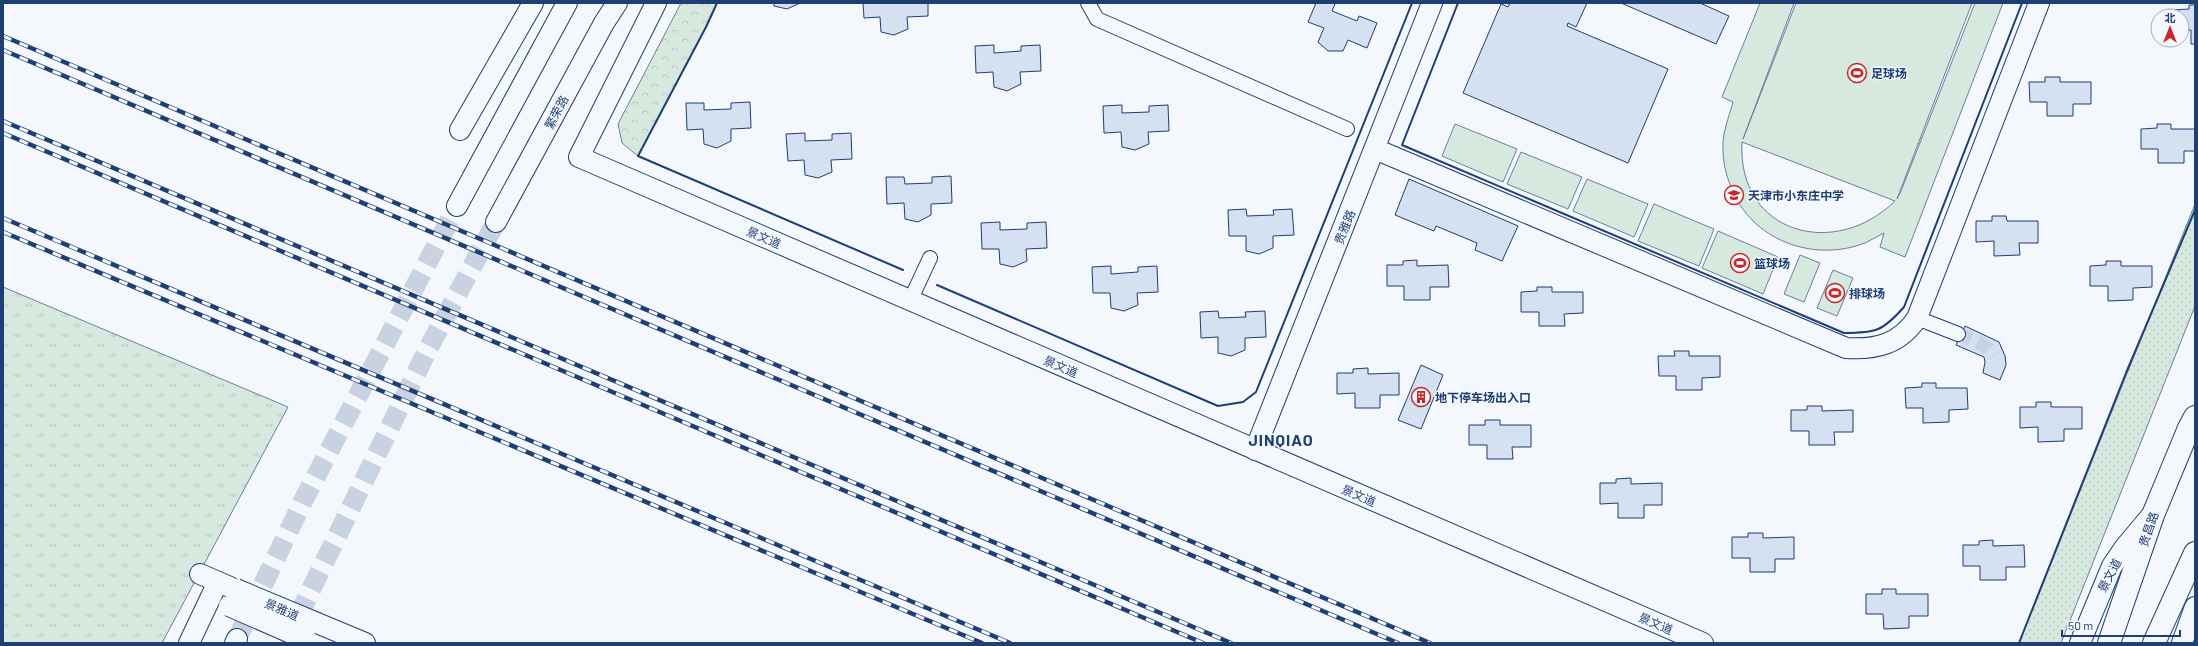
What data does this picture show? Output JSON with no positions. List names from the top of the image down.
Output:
{
  "streets": {
    "main road": ["贵昌路"],
    "street": [
      "繁荣路",
      "贵雅路",
      "景文道",
      "景雅道"
    ]
  },
  "crossings": [
    ["贵雅路", "景文道"],
    ["景文道", "贵昌路"]
  ],
  "districts": ["JINQIAO"],
  "places": {
    "sports": ["足球场", "篮球场", "排球场"],
    "school or university": ["天津市小东庄中学"],
    "building": ["地下停车场出入口"]
  },
  "scale_bar": "50 m",
  "north": "top"
}
